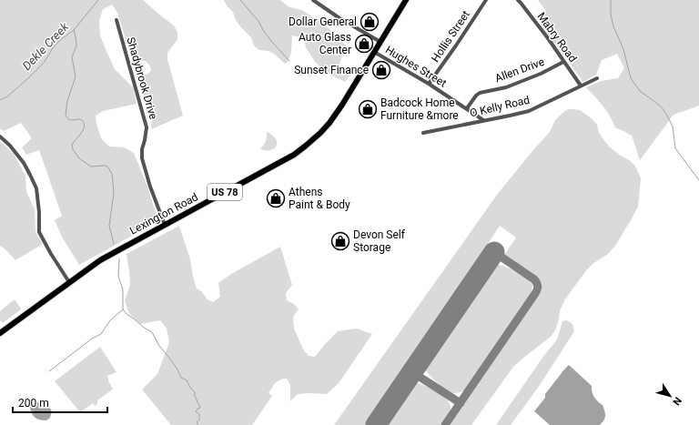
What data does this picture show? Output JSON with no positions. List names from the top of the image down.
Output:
{
  "streets": {
    "highway": ["US 78", "Lexington Road"],
    "street": [
      "Hollis Street",
      "Mabry Road",
      "Hughes Street",
      "Allen Drive",
      "Shadybrook Drive",
      "O Kelly Road"
    ]
  },
  "crossings": [
    ["Hollis Street", "Hughes Street"],
    ["Mabry Road", "Allen Drive"],
    ["Mabry Road", "O Kelly Road"],
    ["Hughes Street", "Allen Drive"],
    ["Hughes Street", "O Kelly Road"],
    ["Hughes Street", "Lexington Road"],
    ["Shadybrook Drive", "Lexington Road"],
    ["US 78", "Lexington Road"]
  ],
  "water": ["Dekle Creek"],
  "places": {
    "shop": [
      "Dollar General",
      "Auto Glass Center",
      "Sunset Finance",
      "Badcock Home Furniture &more",
      "Athens Paint & Body",
      "Devon Self Storage"
    ]
  },
  "scale_bar": "200 m",
  "north": "bottom right"
}
